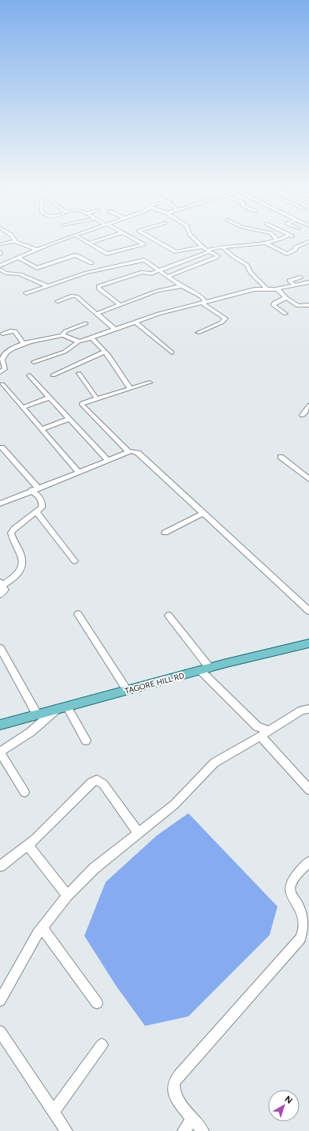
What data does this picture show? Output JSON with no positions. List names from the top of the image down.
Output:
{
  "streets": {
    "main road": ["TAGORE HILL RD"]
  },
  "north": "top right"
}
